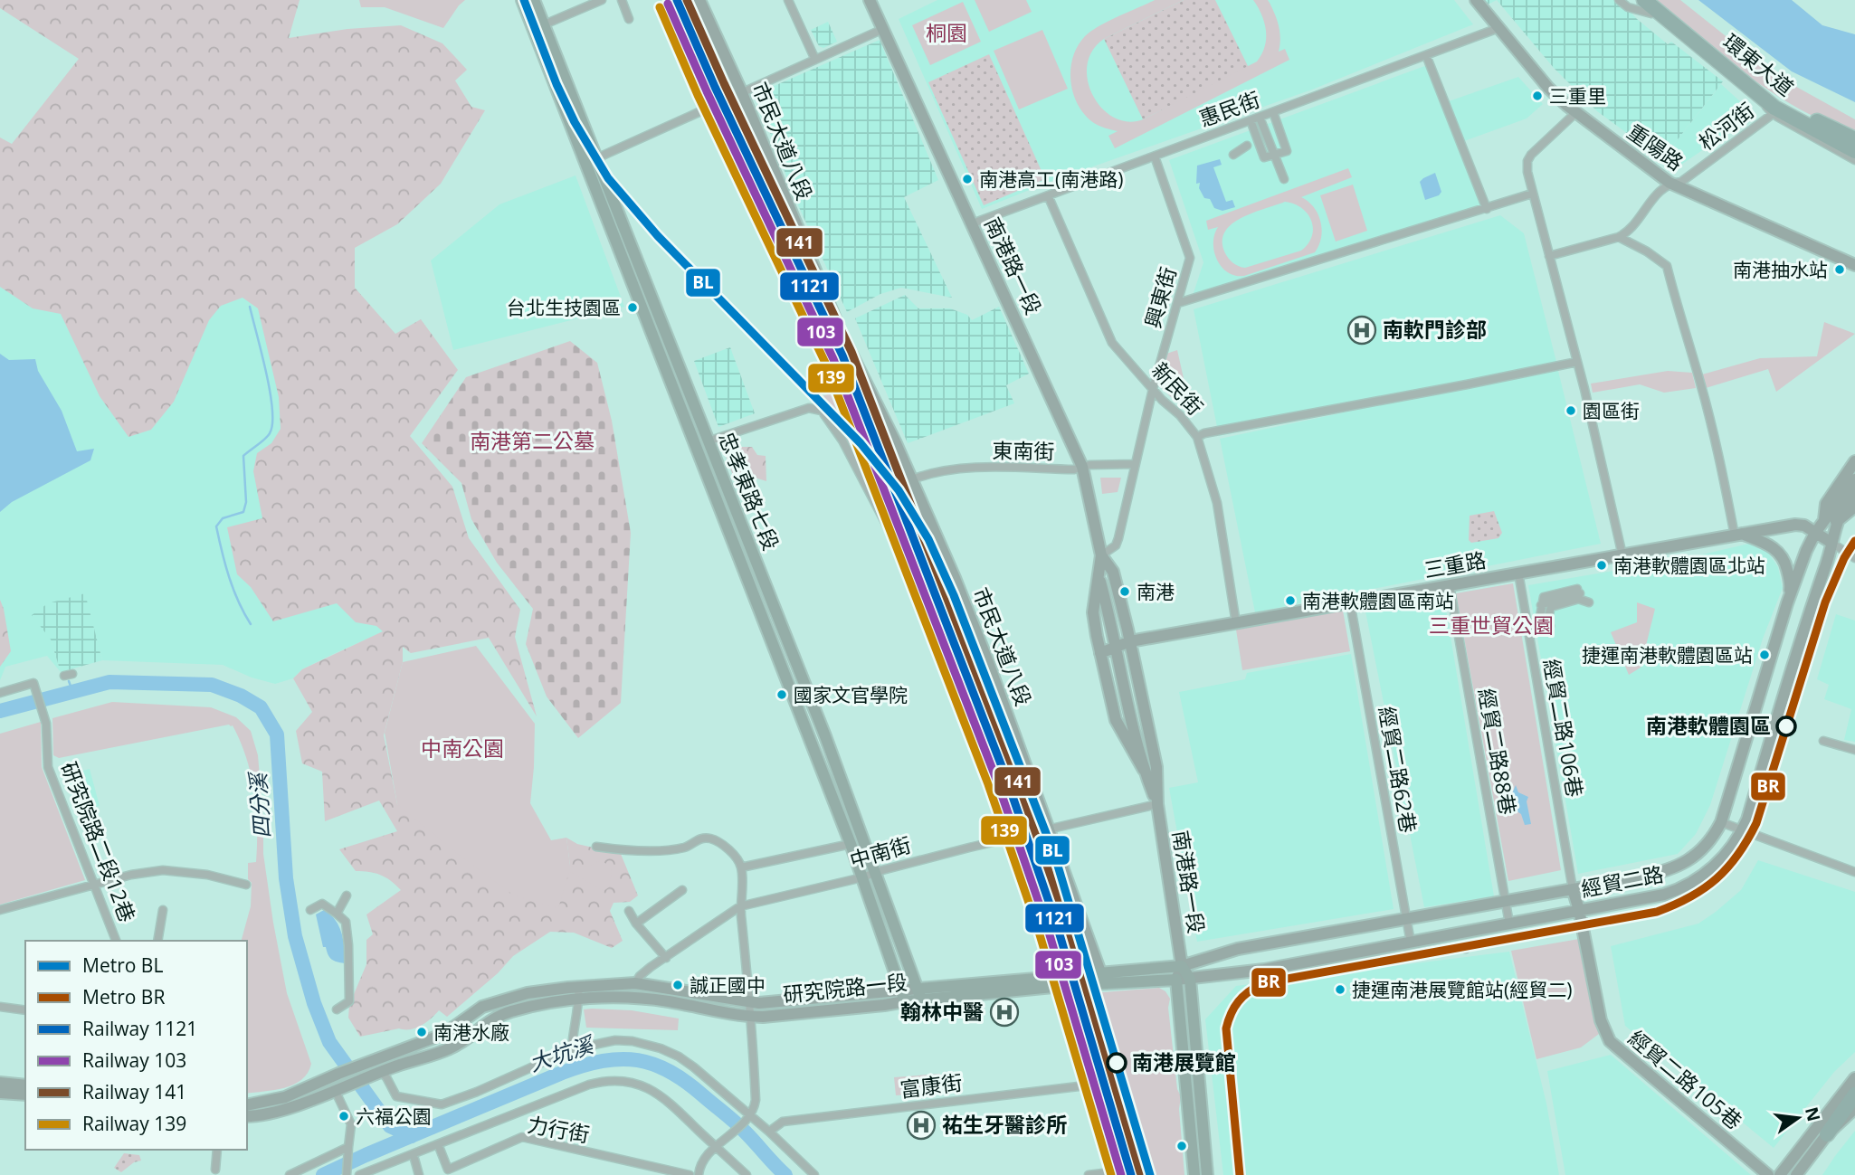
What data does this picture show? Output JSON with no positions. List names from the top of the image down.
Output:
{
  "streets": {
    "highway": ["環東大道"],
    "main road": [
      "市民大道八段",
      "重陽路",
      "南港路一段",
      "忠孝東路七段",
      "三重路",
      "經貿二路",
      "研究院路一段",
      "經貿二路105巷"
    ],
    "street": [
      "惠民街",
      "松河街",
      "興東街",
      "新民街",
      "東南街",
      "經貿二路106巷",
      "經貿二路88巷",
      "經貿二路62巷",
      "研究院路二段12巷",
      "中南街",
      "富康街",
      "力行街"
    ]
  },
  "crossings": [
    ["惠民街", "重陽路"],
    ["惠民街", "南港路一段"],
    ["惠民街", "興東街"],
    ["惠民街", "新民街"],
    ["松河街", "重陽路"],
    ["市民大道八段", "東南街"],
    ["市民大道八段", "中南街"],
    ["市民大道八段", "研究院路一段"],
    ["南港路一段", "興東街"],
    ["南港路一段", "東南街"],
    ["南港路一段", "三重路"],
    ["南港路一段", "中南街"],
    ["南港路一段", "經貿二路"],
    ["南港路一段", "研究院路一段"],
    ["興東街", "新民街"],
    ["興東街", "東南街"],
    ["新民街", "三重路"],
    ["忠孝東路七段", "中南街"],
    ["忠孝東路七段", "研究院路一段"],
    ["三重路", "經貿二路106巷"],
    ["三重路", "經貿二路88巷"],
    ["三重路", "經貿二路62巷"],
    ["三重路", "經貿二路"],
    ["經貿二路106巷", "經貿二路"],
    ["經貿二路106巷", "經貿二路105巷"],
    ["經貿二路88巷", "經貿二路"],
    ["經貿二路62巷", "經貿二路"],
    ["中南街", "研究院路一段"],
    ["經貿二路", "研究院路一段"],
    ["經貿二路", "經貿二路105巷"]
  ],
  "water": ["四分溪", "大坑溪"],
  "parks": [
    "桐園",
    "南港第二公墓",
    "三重世貿公園",
    "中南公園"
  ],
  "places": {
    "other": [
      "三重里",
      "南港高工(南港路)",
      "南港抽水站",
      "台北生技園區",
      "園區街",
      "南港軟體園區北站",
      "南港",
      "南港軟體園區南站",
      "捷運南港軟體園區站",
      "國家文官學院",
      "南港軟體園區",
      "誠正國中",
      "捷運南港展覽館站(經貿二)",
      "南港水廠",
      "南港展覽館",
      "六福公園"
    ],
    "hospital": ["南軟門診部", "翰林中醫", "祐生牙醫診所"]
  },
  "lines": [
    "metro line BL",
    "rail line 1121",
    "rail line 141",
    "rail line 103",
    "rail line 139",
    "metro line BR"
  ],
  "legend": [
    "Metro BL",
    "Metro BR",
    "Railway 1121",
    "Railway 103",
    "Railway 141",
    "Railway 139"
  ],
  "north": "right"
}
